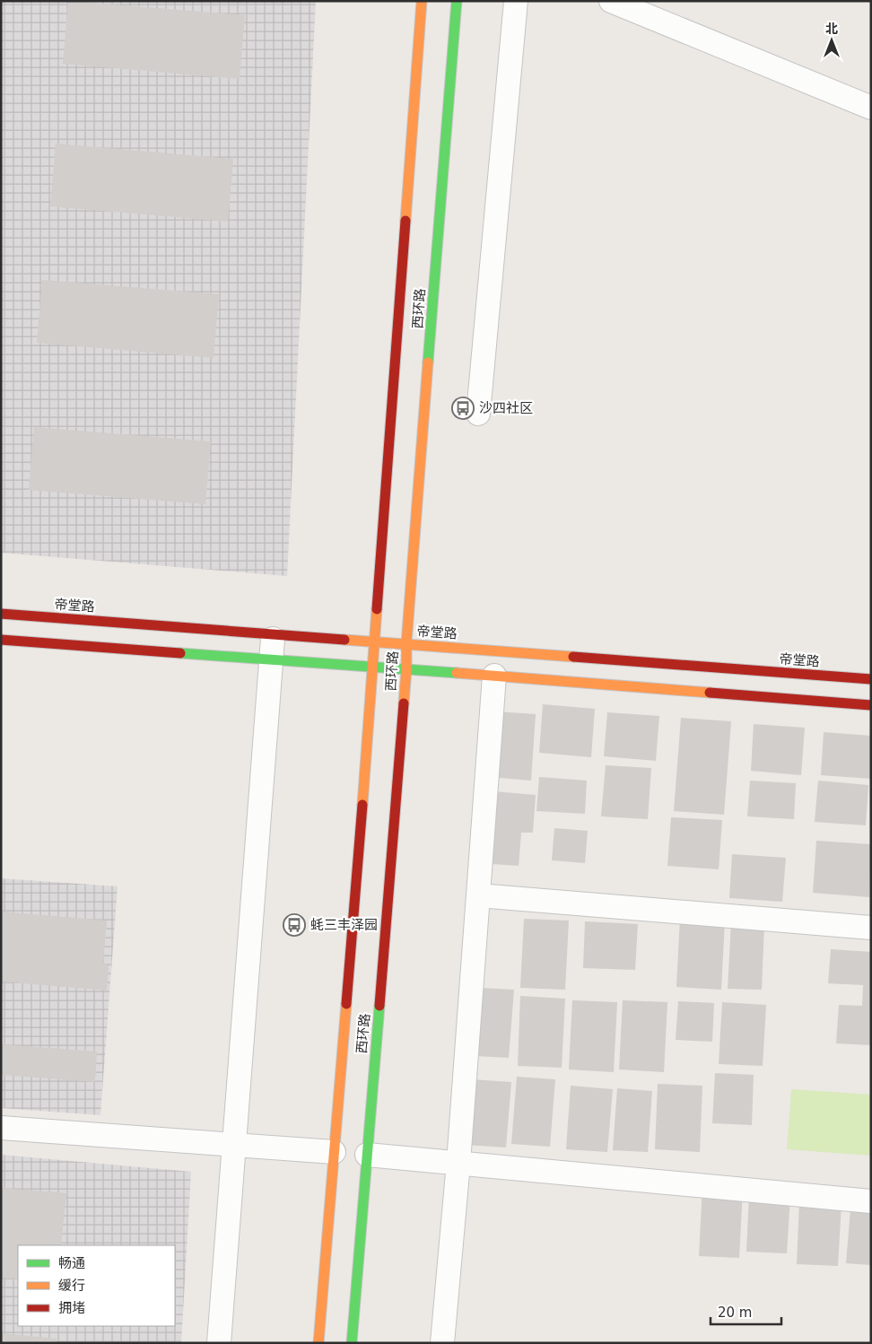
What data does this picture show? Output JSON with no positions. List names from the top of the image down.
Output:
{
  "streets": {
    "main road": ["西环路", "帝堂路"]
  },
  "crossings": [
    ["西环路", "帝堂路"]
  ],
  "places": {
    "bus stop": ["沙四社区", "蚝三丰泽园"]
  },
  "legend": ["畅通", "缓行", "拥堵"],
  "scale_bar": "20 m",
  "north": "top"
}
